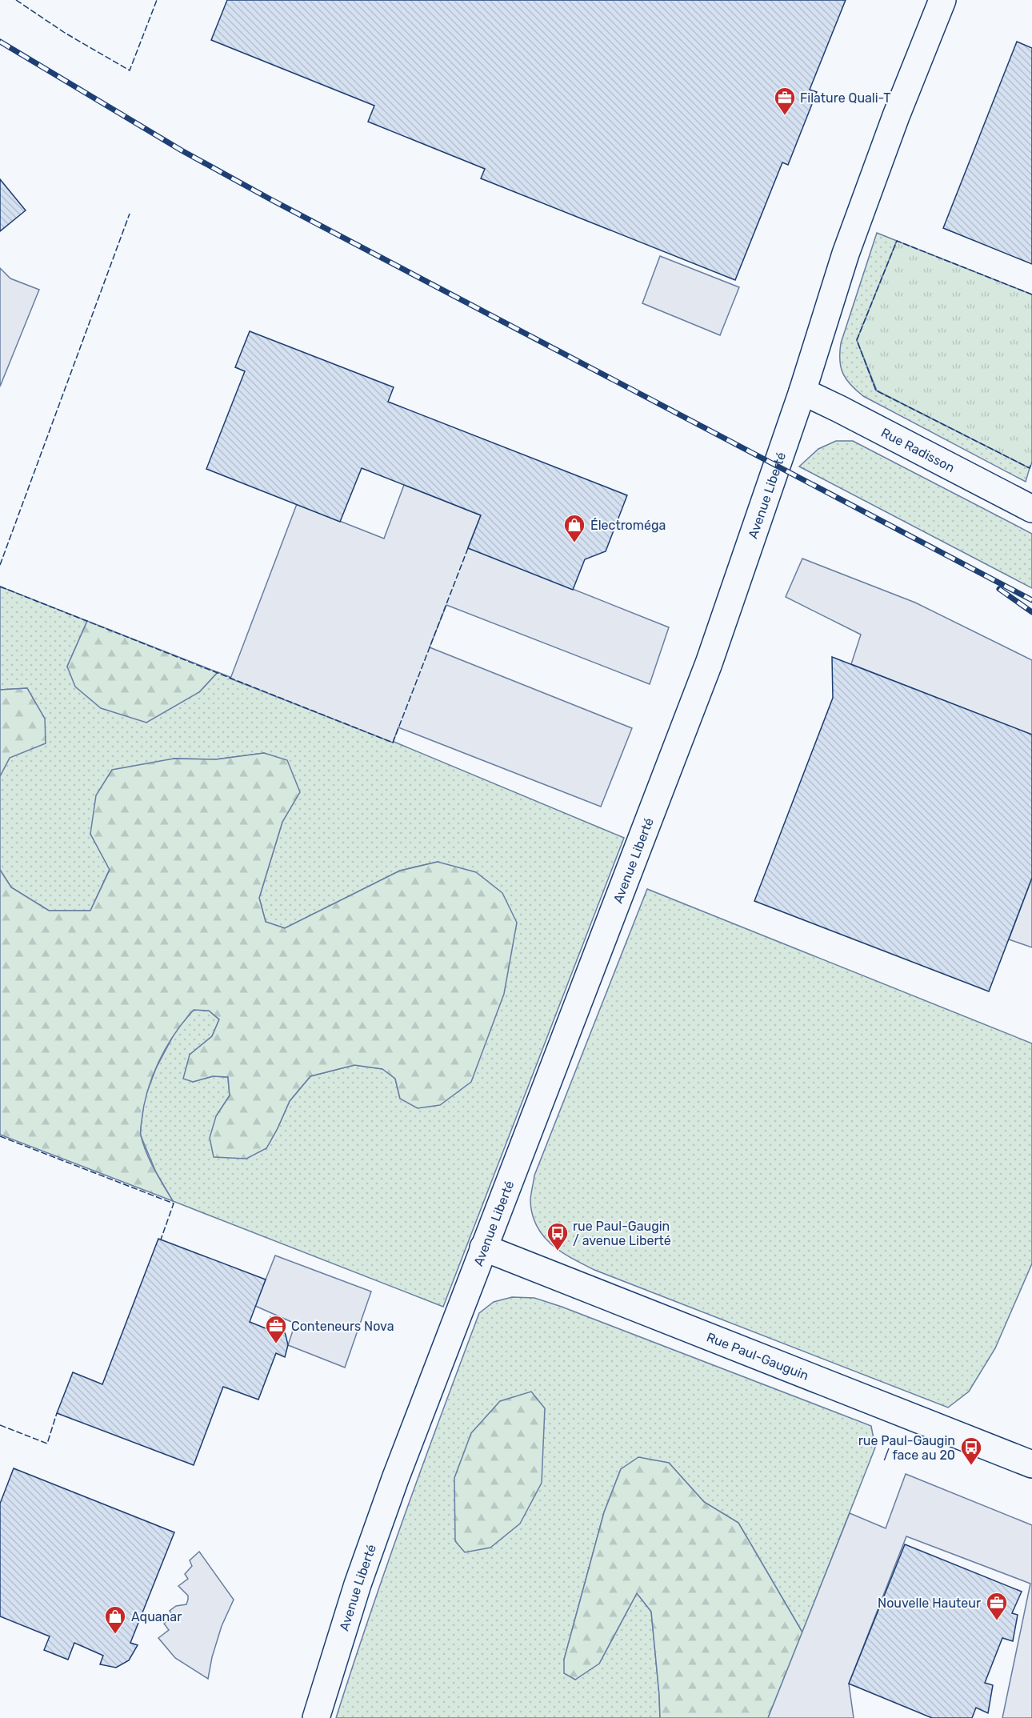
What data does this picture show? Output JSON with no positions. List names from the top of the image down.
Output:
{
  "streets": {
    "street": ["Rue Radisson", "Avenue Liberté", "Rue Paul-Gauguin"]
  },
  "crossings": [
    ["Rue Radisson", "Avenue Liberté"],
    ["Avenue Liberté", "Rue Paul-Gauguin"]
  ],
  "places": {
    "office": ["Filature Quali-T", "Conteneurs Nova", "Nouvelle Hauteur"],
    "shop": ["Électroméga", "Aquanar"],
    "bus stop": ["rue Paul-Gaugin / avenue Liberté", "rue Paul-Gaugin / face au 20"]
  }
}
